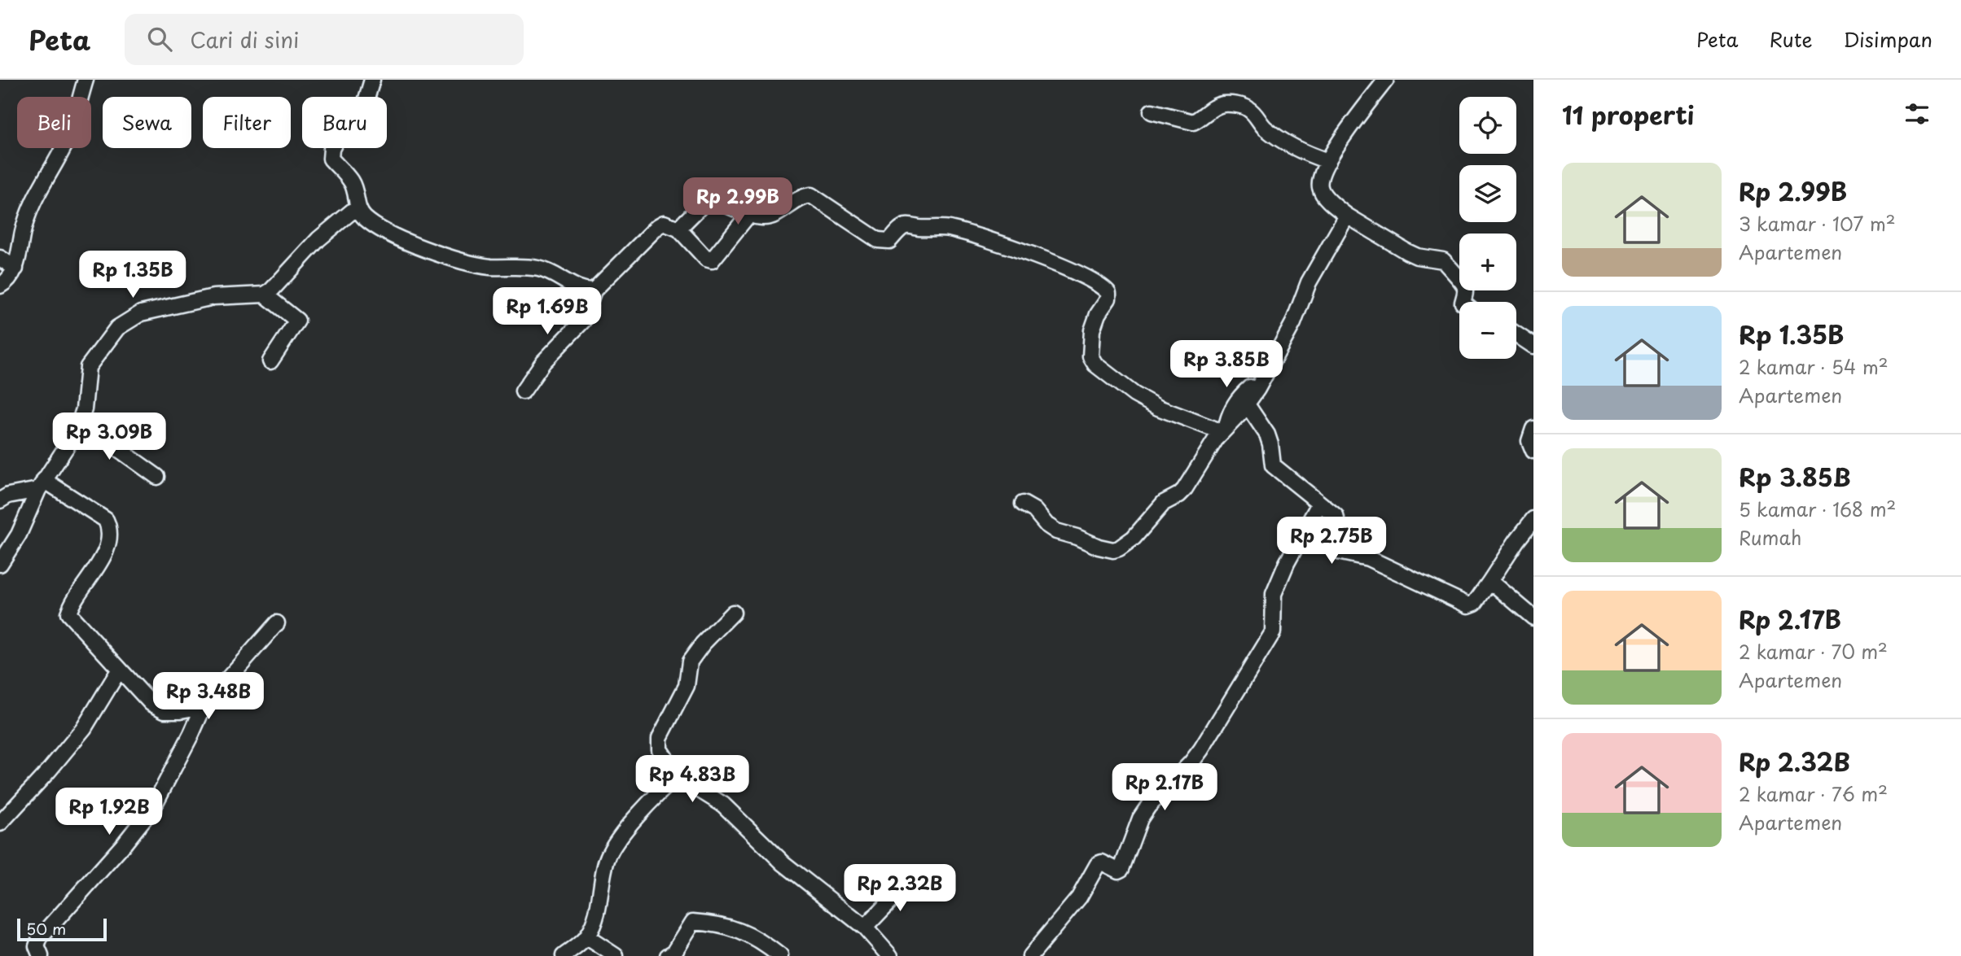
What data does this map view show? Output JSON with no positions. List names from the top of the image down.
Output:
{
  "scale_bar": "50 m",
  "page": {
    "header": "Peta",
    "search": "Cari di sini",
    "nav": ["Peta", "Rute", "Disimpan"],
    "heading": "11 properti",
    "map_buttons": ["+", "−"],
    "chip": [
      "Beli",
      "Sewa",
      "Filter",
      "Baru"
    ],
    "list": [
      {
        "name": "Rp 2.99B",
        "note": "3 kamar · 107 m² · Apartemen"
      },
      {
        "name": "Rp 1.35B",
        "note": "2 kamar · 54 m² · Apartemen"
      },
      {
        "name": "Rp 3.85B",
        "note": "5 kamar · 168 m² · Rumah"
      },
      {
        "name": "Rp 2.17B",
        "note": "2 kamar · 70 m² · Apartemen"
      },
      {
        "name": "Rp 2.32B",
        "note": "2 kamar · 76 m² · Apartemen"
      }
    ],
    "price": [
      "Rp 2.99B",
      "Rp 1.35B",
      "Rp 1.69B",
      "Rp 3.85B",
      "Rp 3.09B",
      "Rp 2.75B",
      "Rp 3.48B",
      "Rp 4.83B",
      "Rp 2.17B",
      "Rp 1.92B",
      "Rp 2.32B"
    ],
    "scale": "50 m"
  }
}
